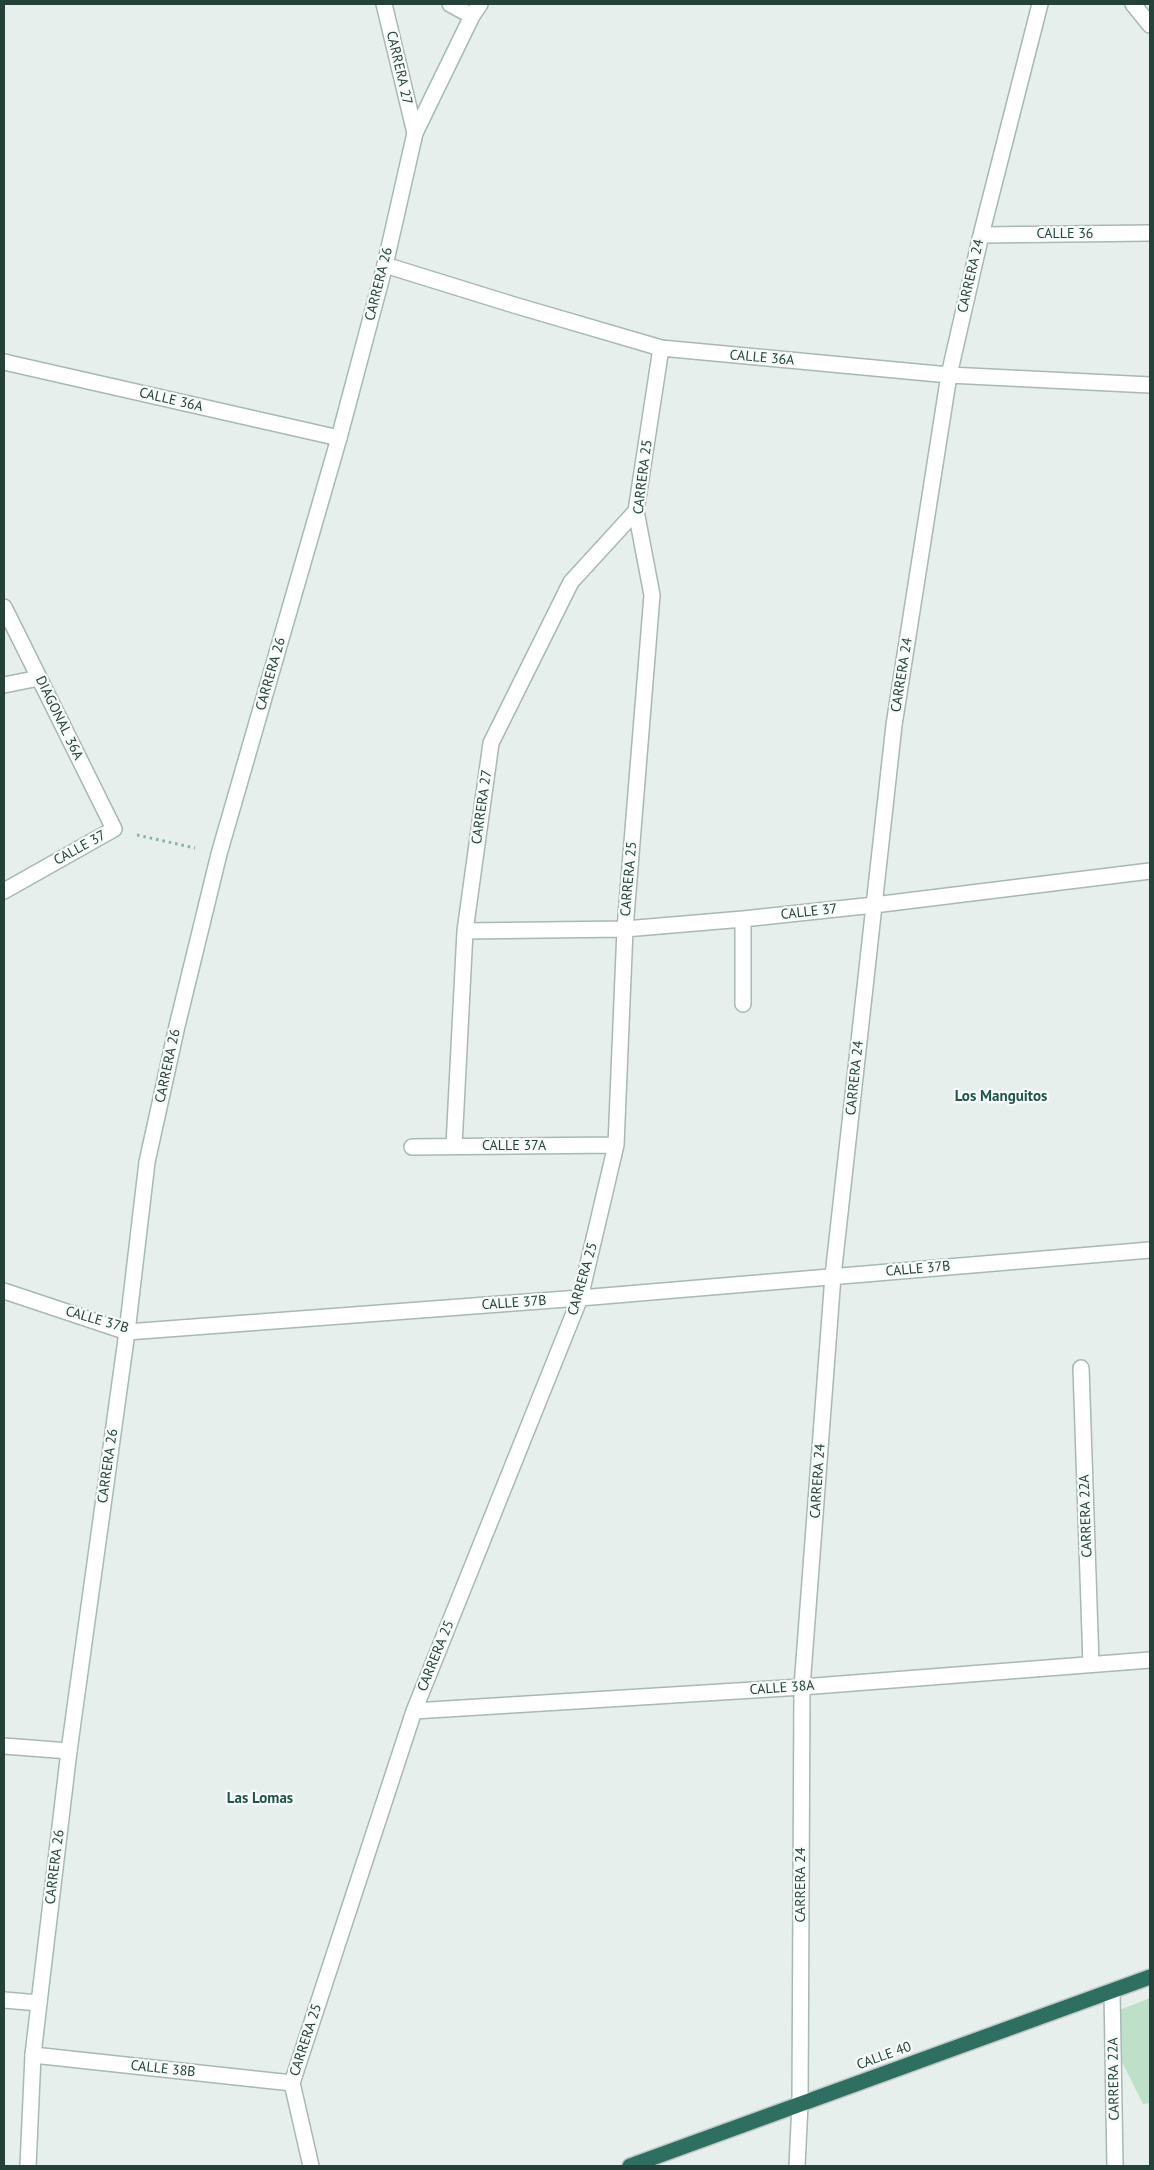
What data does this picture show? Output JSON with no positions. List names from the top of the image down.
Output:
{
  "streets": {
    "highway": ["CALLE 40"],
    "street": [
      "CARRERA 27",
      "CALLE 36",
      "CARRERA 24",
      "CARRERA 26",
      "CALLE 36A",
      "CARRERA 25",
      "DIAGONAL 36A",
      "CALLE 37",
      "CALLE 37A",
      "CALLE 37B",
      "CARRERA 22A",
      "CALLE 38A",
      "CALLE 38B"
    ]
  },
  "crossings": [
    ["CARRERA 27", "CARRERA 26"],
    ["CARRERA 27", "CARRERA 25"],
    ["CARRERA 27", "CALLE 37"],
    ["CARRERA 27", "CALLE 37A"],
    ["CALLE 36", "CARRERA 24"],
    ["CARRERA 24", "CALLE 36A"],
    ["CARRERA 24", "CALLE 37"],
    ["CARRERA 24", "CALLE 37B"],
    ["CARRERA 24", "CALLE 38A"],
    ["CARRERA 24", "CALLE 40"],
    ["CARRERA 26", "CALLE 36A"],
    ["CARRERA 26", "CALLE 37"],
    ["CARRERA 26", "CALLE 37B"],
    ["CARRERA 26", "CALLE 38B"],
    ["CALLE 36A", "CARRERA 25"],
    ["CARRERA 25", "CALLE 37"],
    ["CARRERA 25", "CALLE 37A"],
    ["CARRERA 25", "CALLE 37B"],
    ["CARRERA 25", "CALLE 38A"],
    ["CARRERA 25", "CALLE 38B"],
    ["DIAGONAL 36A", "CALLE 37"],
    ["CARRERA 22A", "CALLE 38A"],
    ["CARRERA 22A", "CALLE 40"]
  ],
  "districts": ["Los Manguitos", "Las Lomas"]
}
